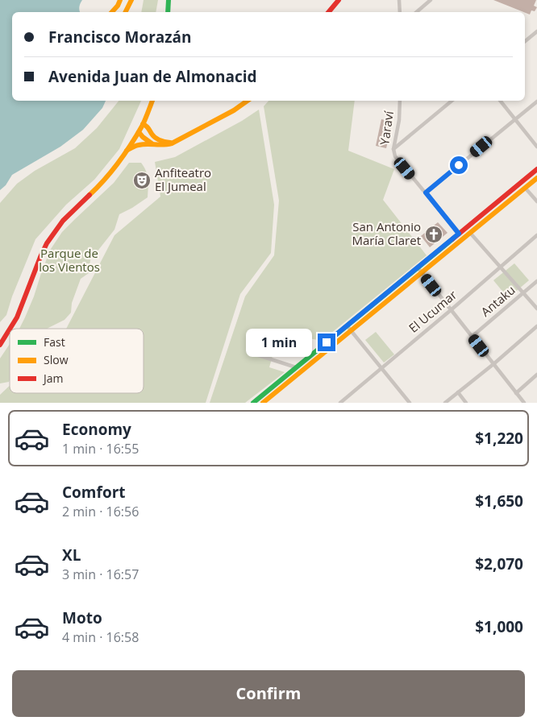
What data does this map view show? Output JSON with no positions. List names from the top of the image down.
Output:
{
  "streets": {
    "street": ["Yaraví", "Antaku", "El Ucumar"]
  },
  "parks": ["Parque de los Vientos"],
  "places": {
    "theatre": ["Anfiteatro El Jumeal"],
    "church": ["San Antonio María Claret"]
  },
  "legend": ["Fast", "Slow", "Jam"],
  "page": {
    "banner": ["Francisco Morazán", "Avenida Juan de Almonacid"],
    "bubble": "1 min",
    "list": [
      {
        "name": "Economy",
        "note": "1 min · 16:55",
        "value": "$1,220"
      },
      {
        "name": "Comfort",
        "note": "2 min · 16:56",
        "value": "$1,650"
      },
      {
        "name": "XL",
        "note": "3 min · 16:57",
        "value": "$2,070"
      },
      {
        "name": "Moto",
        "note": "4 min · 16:58",
        "value": "$1,000"
      }
    ],
    "buttons": "Confirm"
  }
}
